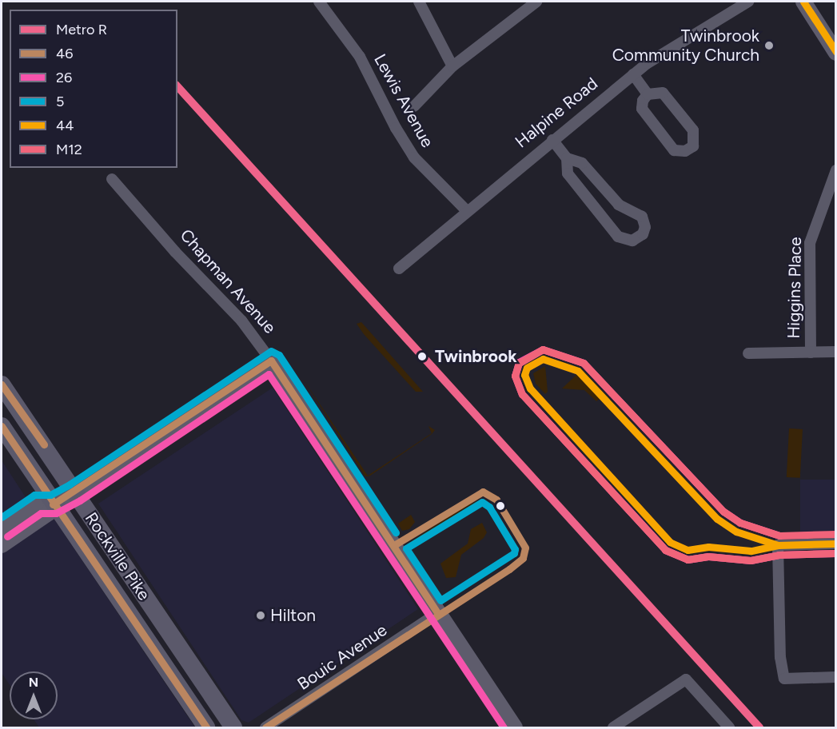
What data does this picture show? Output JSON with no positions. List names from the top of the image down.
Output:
{
  "streets": {
    "main road": ["Rockville Pike"],
    "street": [
      "Lewis Avenue",
      "Halpine Road",
      "Chapman Avenue",
      "Higgins Place",
      "Bouic Avenue"
    ]
  },
  "crossings": [
    ["Lewis Avenue", "Halpine Road"],
    ["Chapman Avenue", "Bouic Avenue"]
  ],
  "places": ["Twinbrook Community Church", "Twinbrook", "Hilton"],
  "lines": [
    "transit line 44",
    "metro line R",
    "transit line 26",
    "transit line M12",
    "transit line 5",
    "transit line 46"
  ],
  "legend": [
    "Metro R",
    "46",
    "26",
    "5",
    "44",
    "M12"
  ],
  "north": "top"
}
